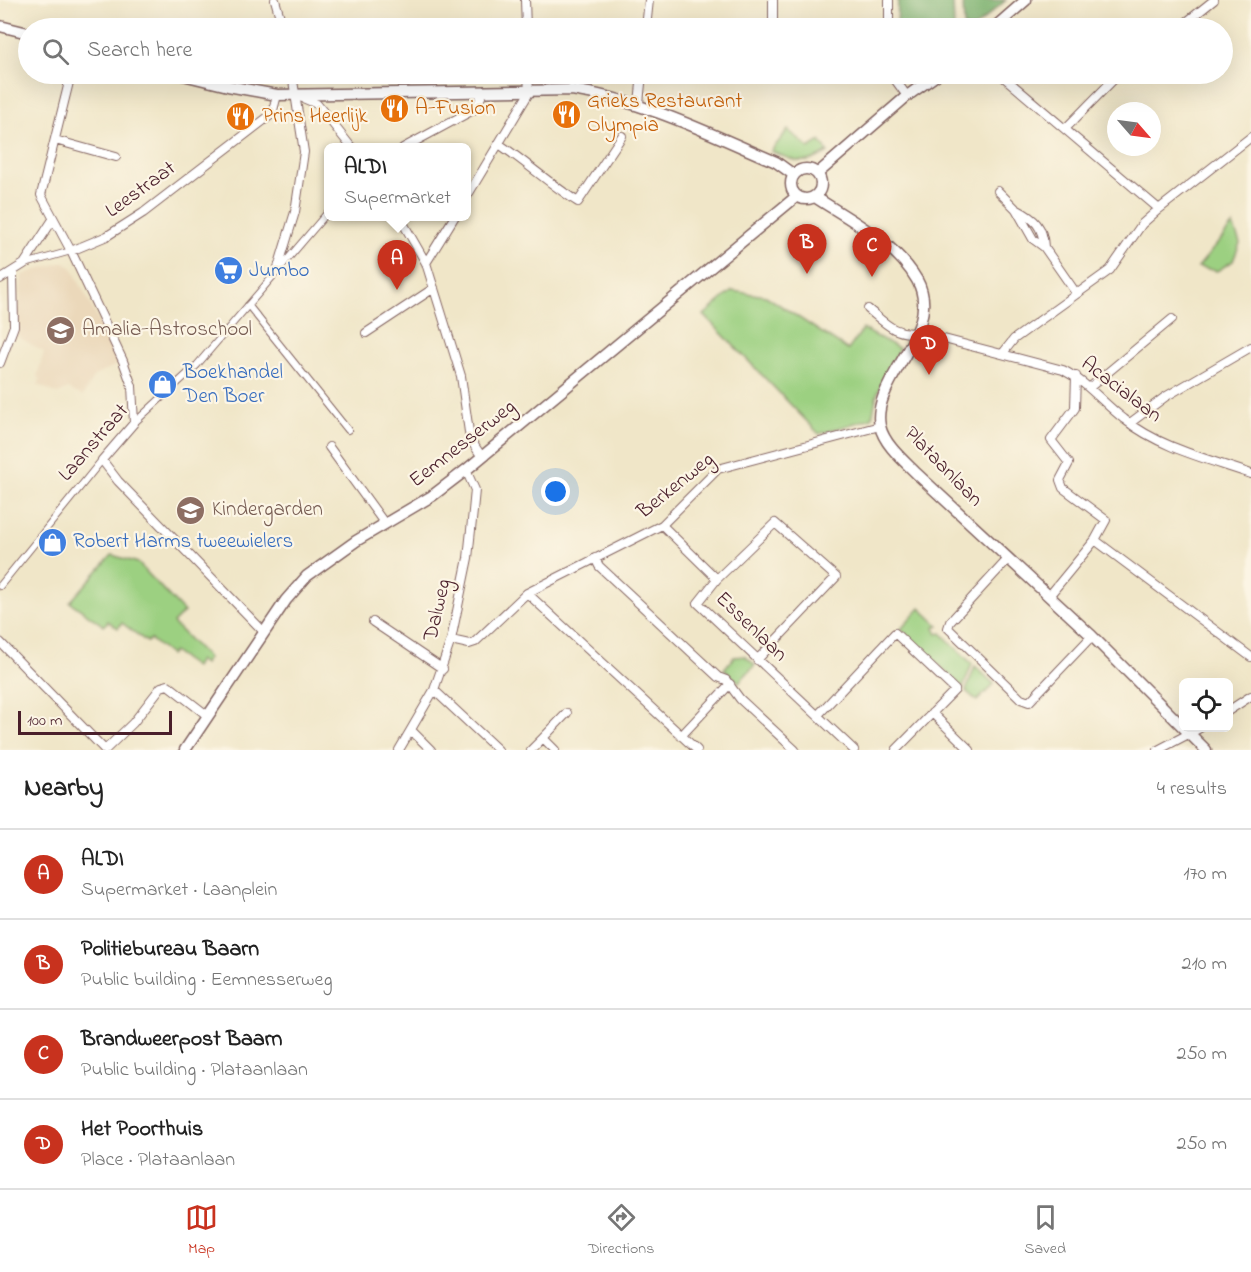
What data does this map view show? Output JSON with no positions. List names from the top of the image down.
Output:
{
  "streets": {
    "street": [
      "Leestraat",
      "Acacialaan",
      "Laanstraat",
      "Eemnesserweg",
      "Plataanlaan",
      "Berkenweg",
      "Dalweg",
      "Essenlaan"
    ]
  },
  "crossings": [
    ["Acacialaan", "Plataanlaan"],
    ["Eemnesserweg", "Plataanlaan"],
    ["Eemnesserweg", "Dalweg"],
    ["Plataanlaan", "Berkenweg"],
    ["Berkenweg", "Dalweg"],
    ["Berkenweg", "Essenlaan"]
  ],
  "places": {
    "restaurant": ["A-Fusion", "Grieks Restaurant Olympia", "Prins Heerlijk"],
    "supermarket": ["Jumbo"],
    "school or university": ["Amalia-Astroschool", "Kindergarden"],
    "shop": ["Boekhandel Den Boer", "Robert Harms tweewielers"]
  },
  "scale_bar": "100 m",
  "north": "bottom right",
  "page": {
    "search": "Search here",
    "popup": ["ALDI", "Supermarket"],
    "pins": [
      "B",
      "C",
      "A",
      "D"
    ],
    "scale": "100 m",
    "heading": ["Nearby", "4 results"],
    "list": [
      {
        "mark": "A",
        "name": "ALDI",
        "note": "Supermarket · Laanplein",
        "value": "170 m"
      },
      {
        "mark": "B",
        "name": "Politiebureau Baarn",
        "note": "Public building · Eemnesserweg",
        "value": "210 m"
      },
      {
        "mark": "C",
        "name": "Brandweerpost Baarn",
        "note": "Public building · Plataanlaan",
        "value": "250 m"
      },
      {
        "mark": "D",
        "name": "Het Poorthuis",
        "note": "Place · Plataanlaan",
        "value": "250 m"
      }
    ],
    "nav": ["Map", "Directions", "Saved"]
  }
}
